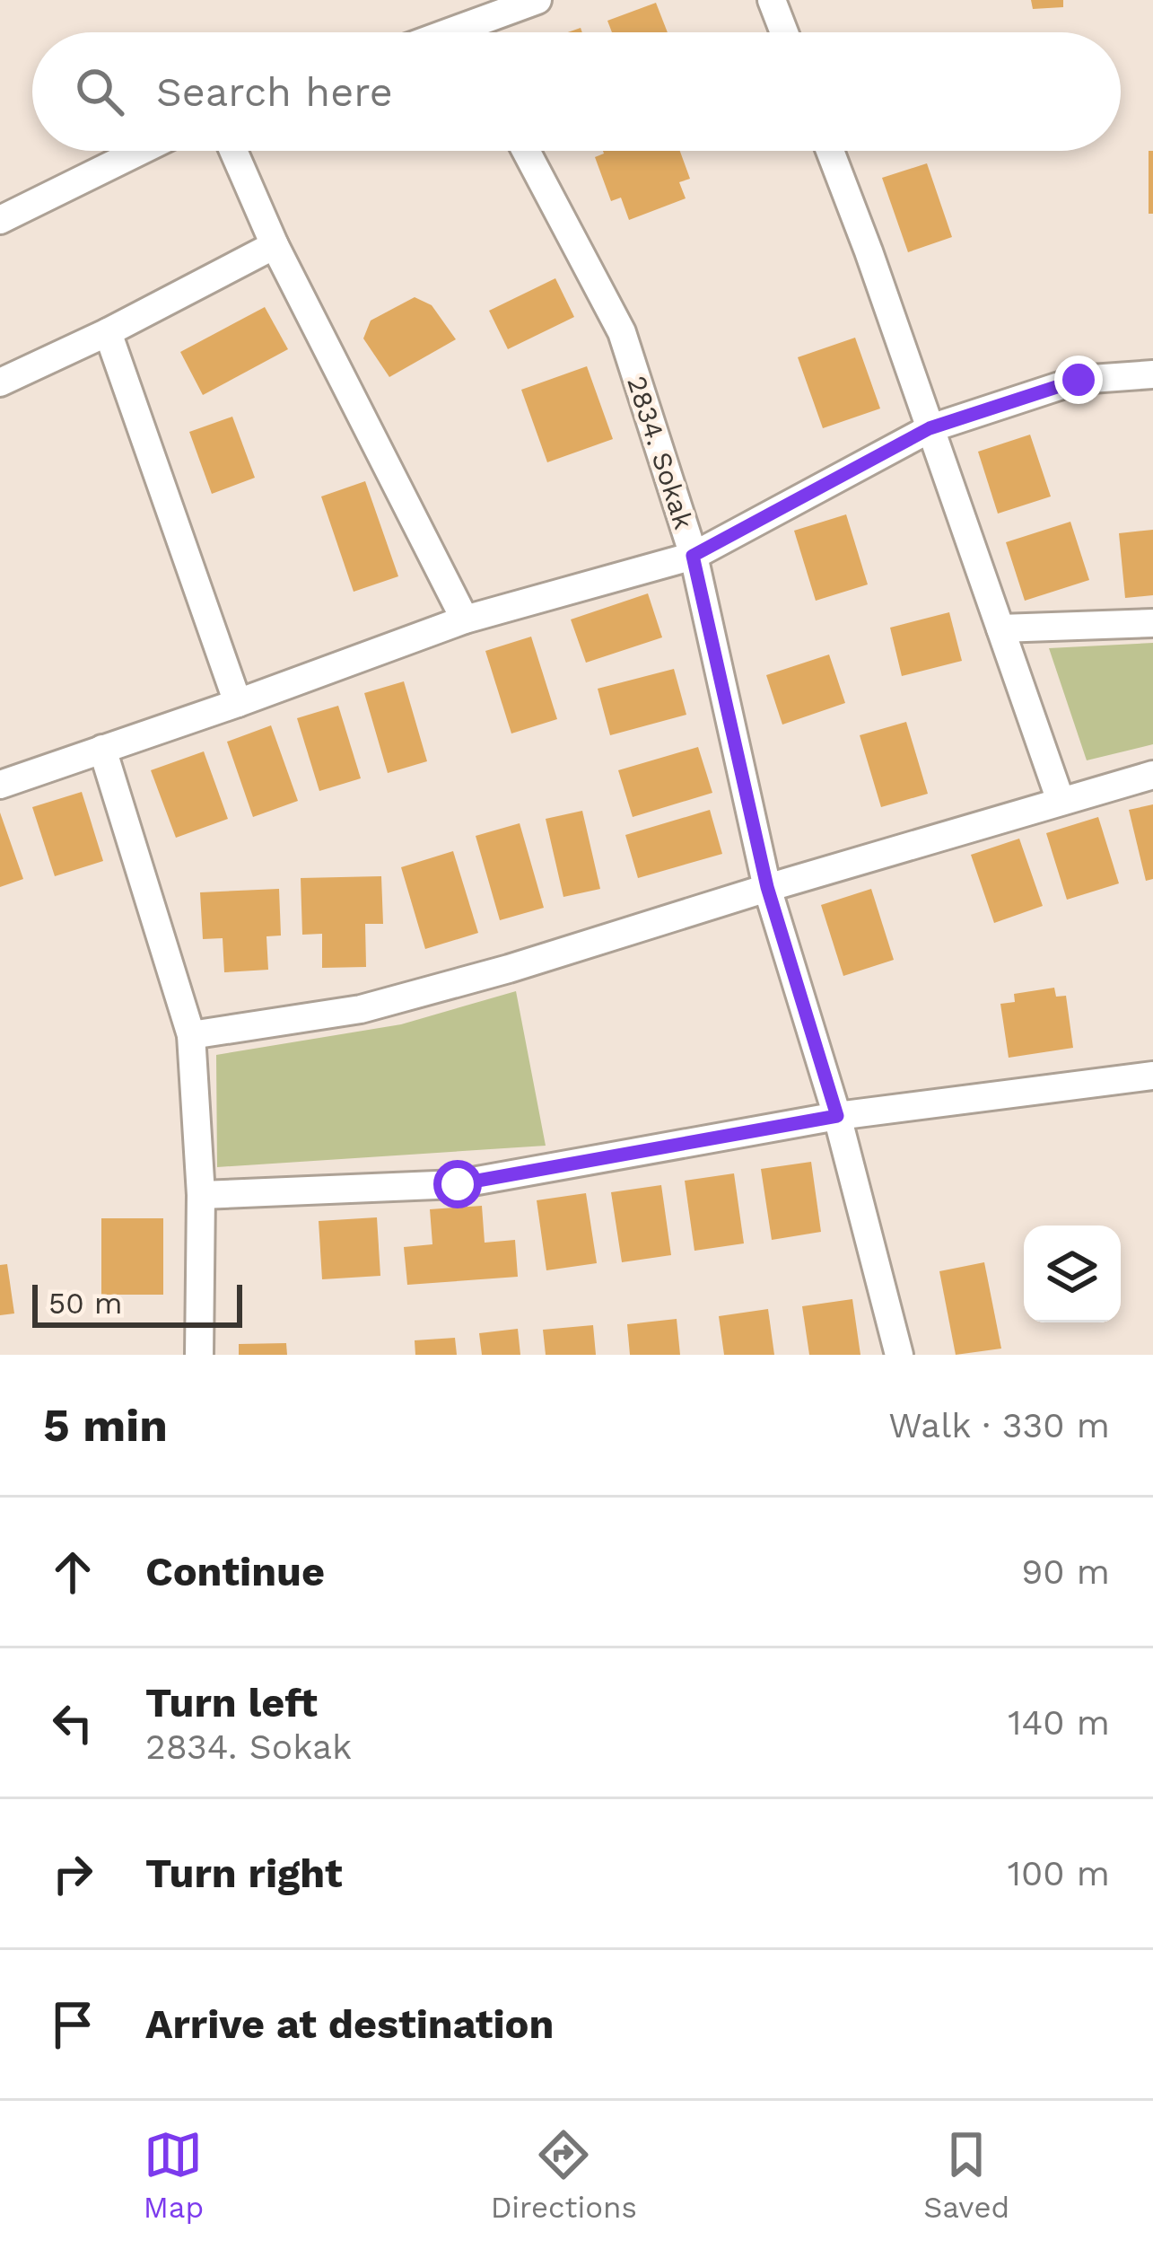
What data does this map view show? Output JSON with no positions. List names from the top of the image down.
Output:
{
  "streets": {
    "street": ["2834. Sokak"]
  },
  "scale_bar": "50 m",
  "page": {
    "search": "Search here",
    "scale": "50 m",
    "heading": ["5 min", "Walk · 330 m"],
    "list": [
      ["Continue", "90 m"],
      ["Turn left", "2834. Sokak", "140 m"],
      ["Turn right", "100 m"],
      "Arrive at destination"
    ],
    "nav": ["Map", "Directions", "Saved"]
  }
}
